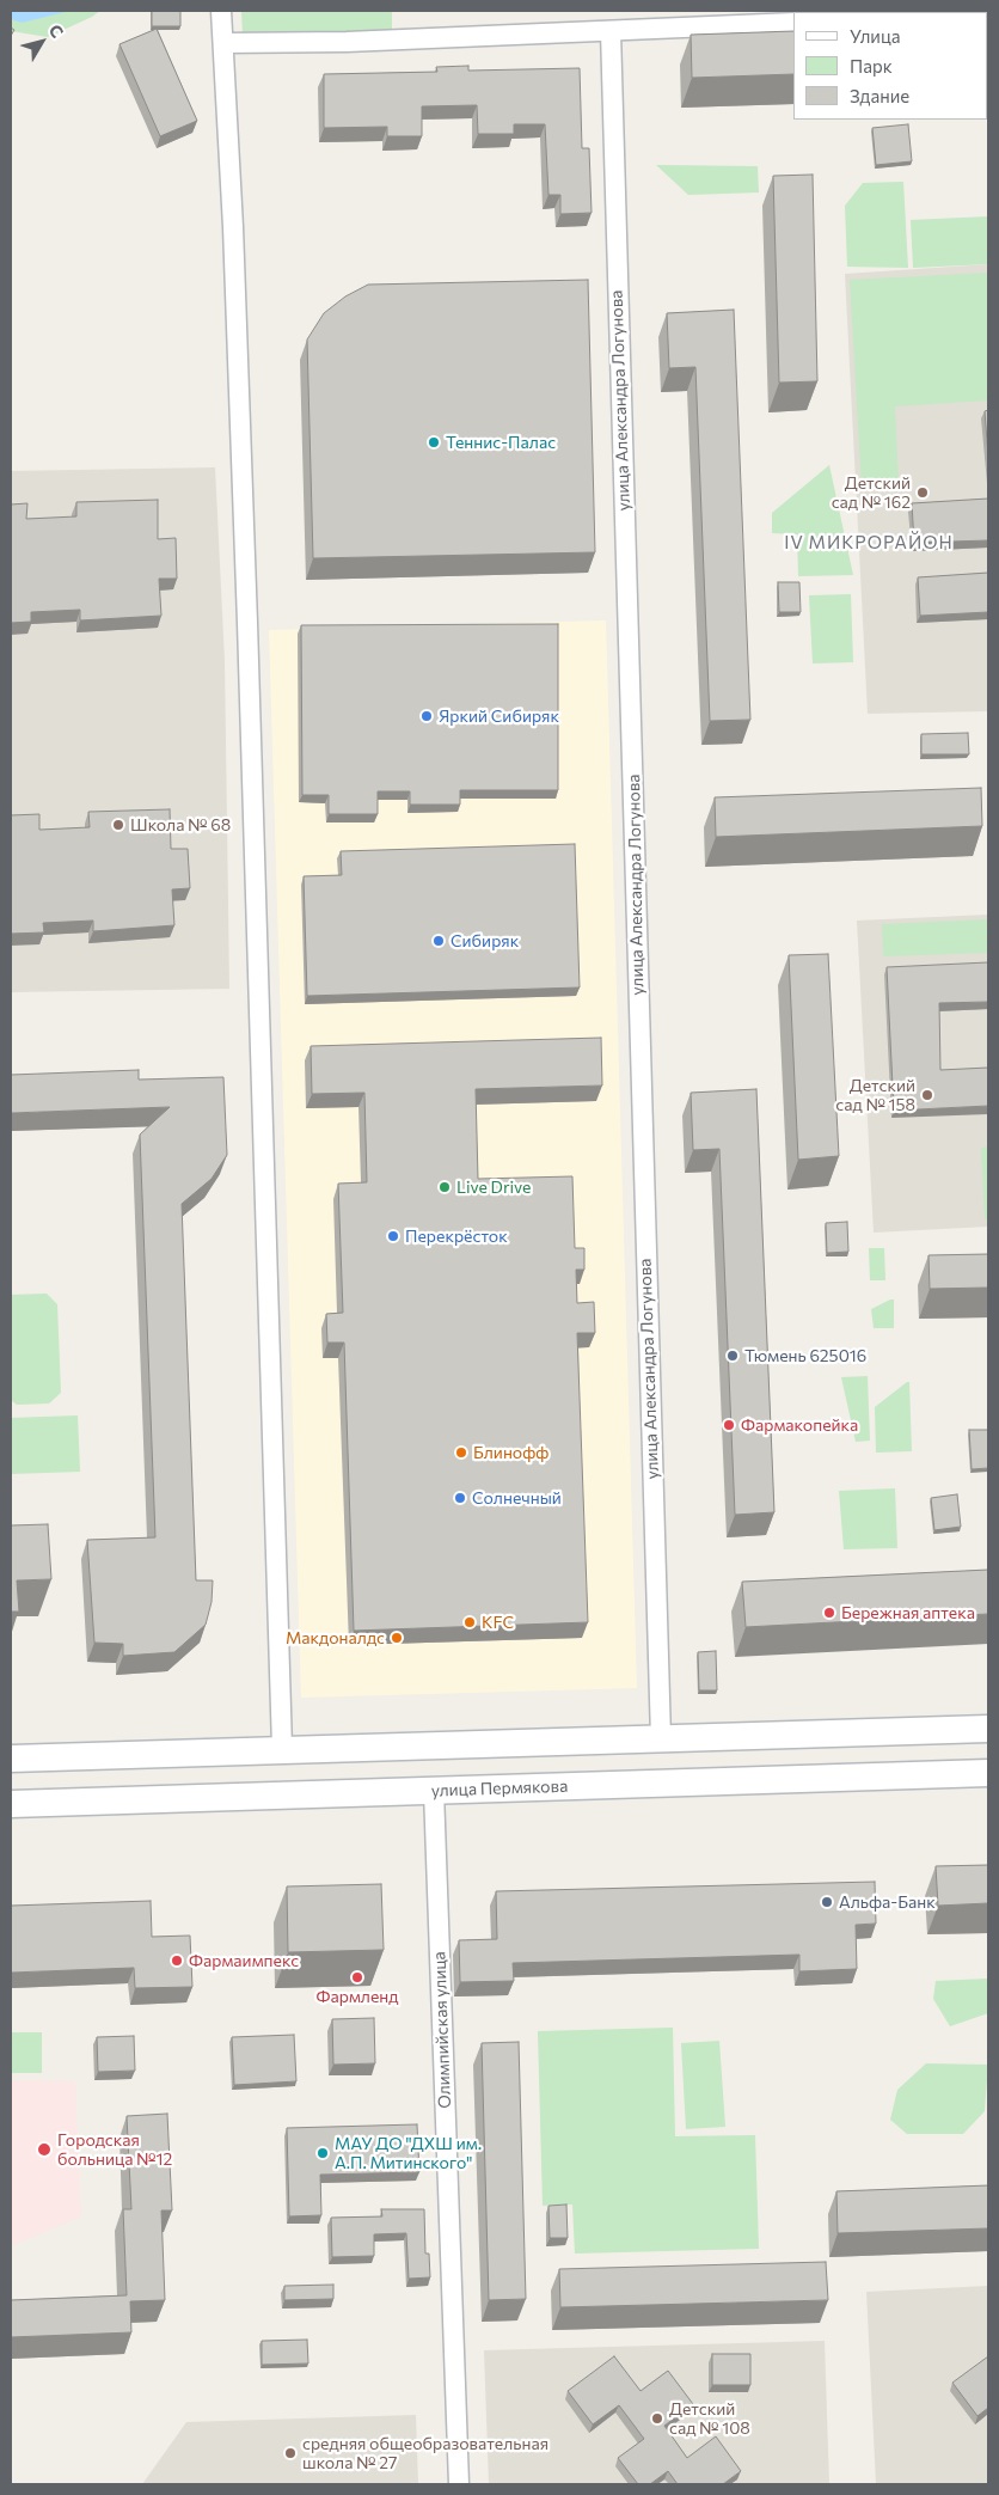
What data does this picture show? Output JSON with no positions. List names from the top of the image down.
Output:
{
  "streets": {
    "main road": ["улица Пермякова"],
    "street": ["улица Александра Логунова", "Олимпийская улица"]
  },
  "crossings": [
    ["улица Пермякова", "Олимпийская улица"]
  ],
  "districts": ["IV МИКРОРАЙОН"],
  "places": [
    "Теннис-Палас",
    "Детский сад № 162",
    "Яркий Сибиряк",
    "Школа № 68",
    "Сибиряк",
    "Детский сад № 158",
    "Live Drive",
    "Перекрёсток",
    "Тюмень 625016",
    "Фармакопейка",
    "Блинофф",
    "Солнечный",
    "Бережная аптека",
    "KFC",
    "Макдоналдс",
    "Альфа-Банк",
    "Фармаимпекс",
    "Фармленд",
    "Городская больница №12",
    "МАУ ДО \"ДХШ им. А.П. Митинского\"",
    "Детский сад № 108",
    "средняя общеобразовательная школа № 27"
  ],
  "legend": ["Улица", "Парк", "Здание"],
  "north": "top right"
}
